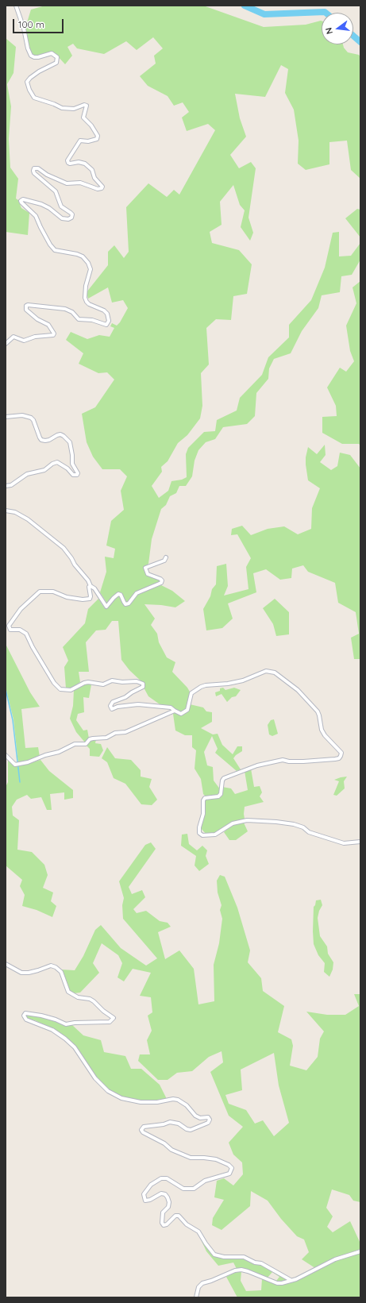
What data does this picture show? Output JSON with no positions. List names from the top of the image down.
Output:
{
  "scale_bar": "100 m",
  "north": "left"
}
